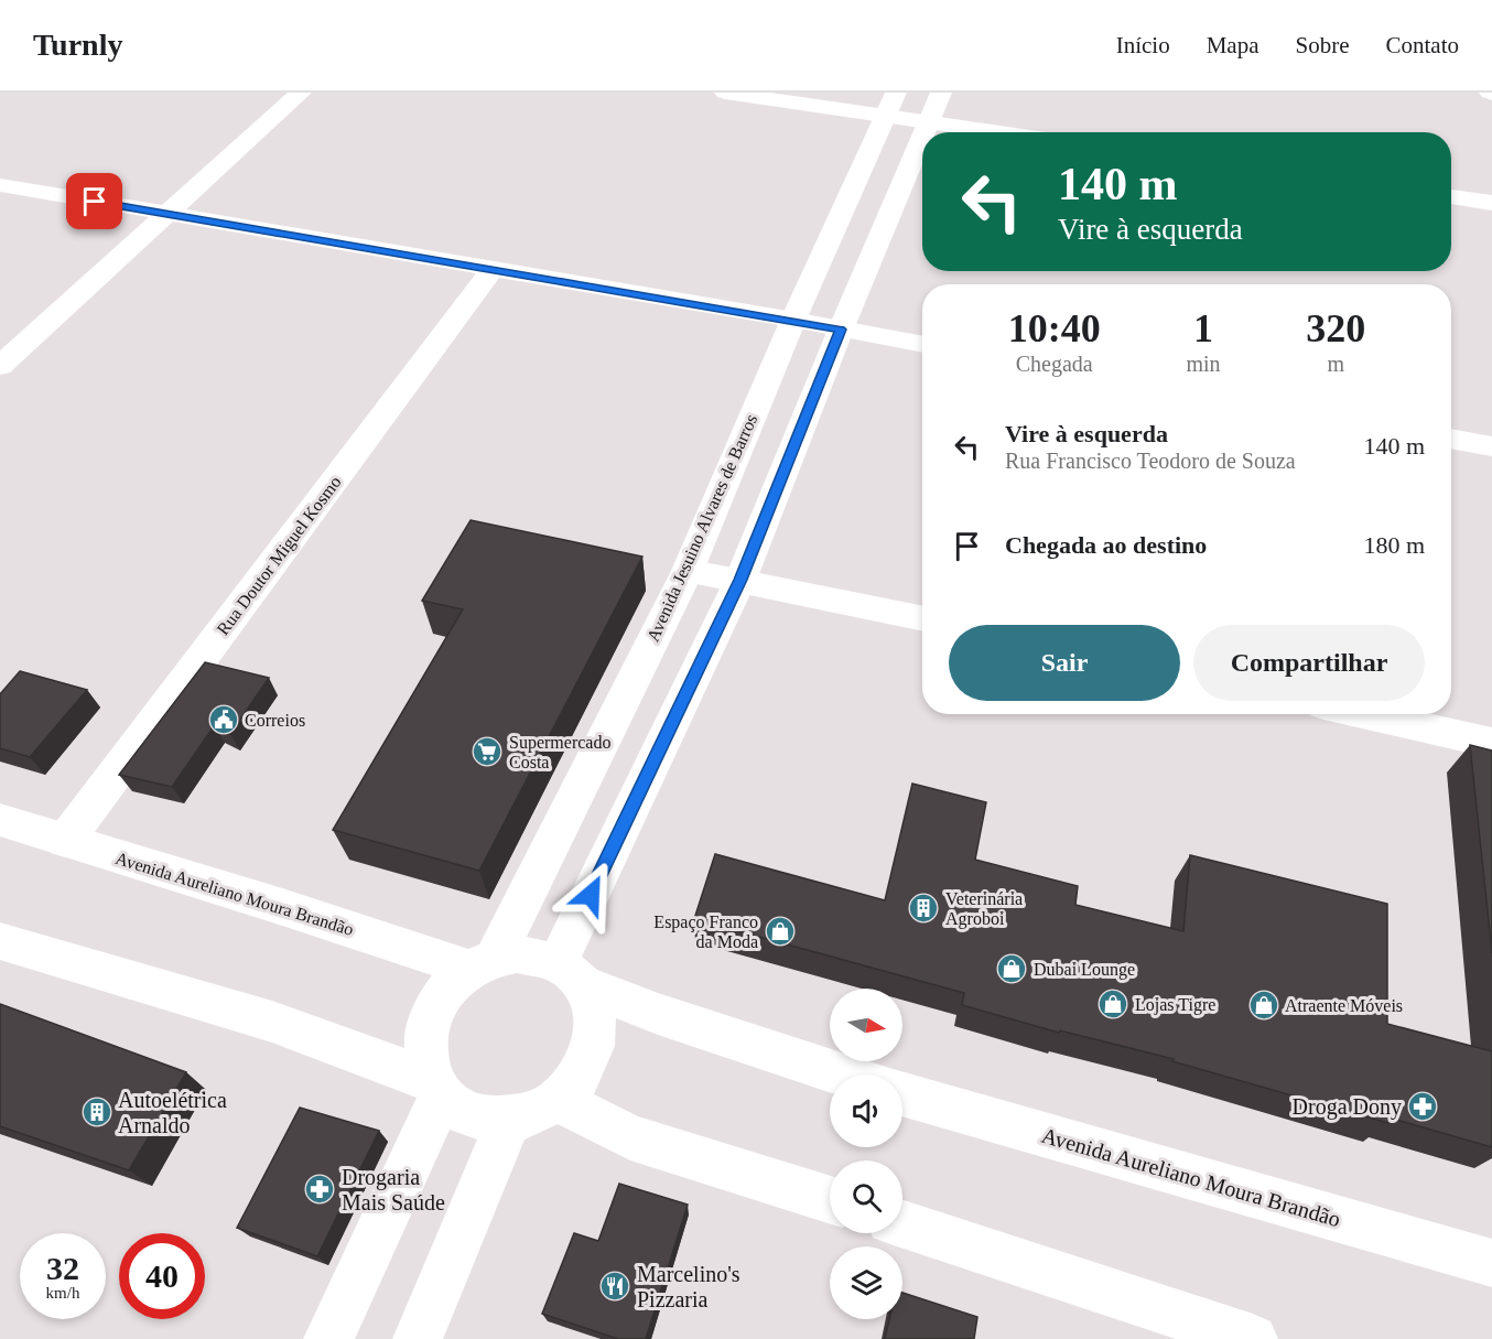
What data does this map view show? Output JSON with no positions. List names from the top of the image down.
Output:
{
  "streets": {
    "street": ["Avenida Jesuino Alvares de Barros", "Rua Doutor Miguel Kosmo", "Avenida Aureliano Moura Brandão"]
  },
  "crossings": [
    ["Avenida Jesuino Alvares de Barros", "Avenida Aureliano Moura Brandão"],
    ["Rua Doutor Miguel Kosmo", "Avenida Aureliano Moura Brandão"]
  ],
  "places": {
    "public building": ["Correios"],
    "supermarket": ["Supermercado Costa"],
    "building": ["Veterinária Agroboi", "Autoelétrica Arnaldo"],
    "shop": [
      "Espaço Franco da Moda",
      "Dubai Lounge",
      "Lojas Tigre",
      "Atraente Móveis"
    ],
    "pharmacy": ["Droga Dony", "Drogaria Mais Saúde"],
    "restaurant": ["Marcelino's Pizzaria"]
  },
  "north": "right",
  "page": {
    "header": "Turnly",
    "nav": [
      "Início",
      "Mapa",
      "Sobre",
      "Contato"
    ],
    "turn": ["140 m", "Vire à esquerda"],
    "eta": [
      "10:40",
      "Chegada",
      "1",
      "min",
      "320",
      "m"
    ],
    "list": [
      {
        "name": "Vire à esquerda",
        "note": "Rua Francisco Teodoro de Souza",
        "value": "140 m"
      },
      {
        "name": "Chegada ao destino",
        "value": "180 m"
      }
    ],
    "buttons": ["Sair", "Compartilhar"],
    "speed": "32 km/h",
    "limit": "40"
  }
}
